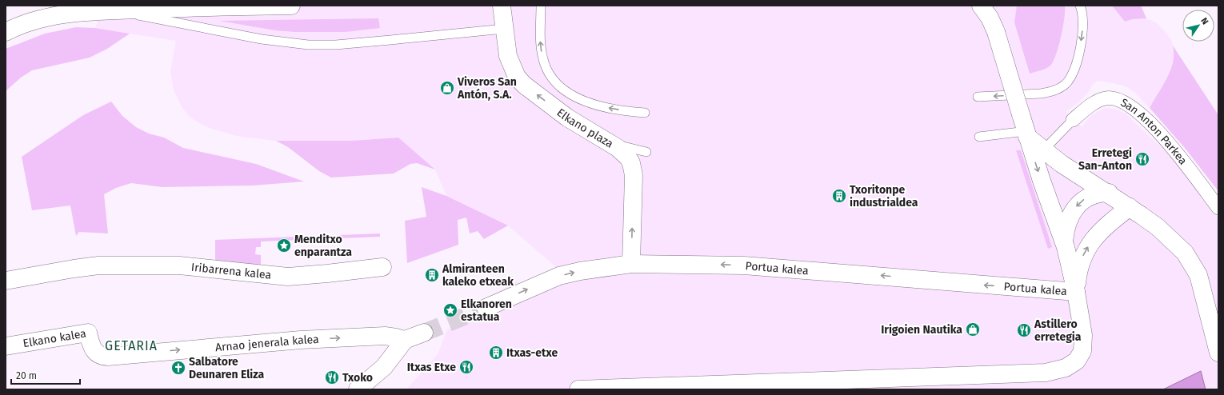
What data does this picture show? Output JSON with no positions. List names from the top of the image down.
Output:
{
  "streets": {
    "street": [
      "Elkano plaza",
      "San Anton Parkea",
      "Portua kalea",
      "Iribarrena kalea",
      "Elkano kalea",
      "Arnao jenerala kalea"
    ]
  },
  "crossings": [
    ["Elkano plaza", "Portua kalea"],
    ["Elkano kalea", "Arnao jenerala kalea"]
  ],
  "one_way": ["Elkano plaza", "Arnao jenerala kalea"],
  "districts": ["GETARIA"],
  "places": {
    "shop": ["Viveros San Antón, S.A.", "Irigoien Nautika"],
    "restaurant": [
      "Erretegi San-Anton",
      "Astillero erretegia",
      "Itxas Etxe",
      "Txoko"
    ],
    "building": ["Txoritonpe industrialdea", "Almiranteen kaleko etxeak", "Itxas-etxe"],
    "place": ["Menditxo enparantza", "Elkanoren estatua"],
    "church": ["Salbatore Deunaren Eliza"]
  },
  "scale_bar": "20 m",
  "north": "top right"
}
